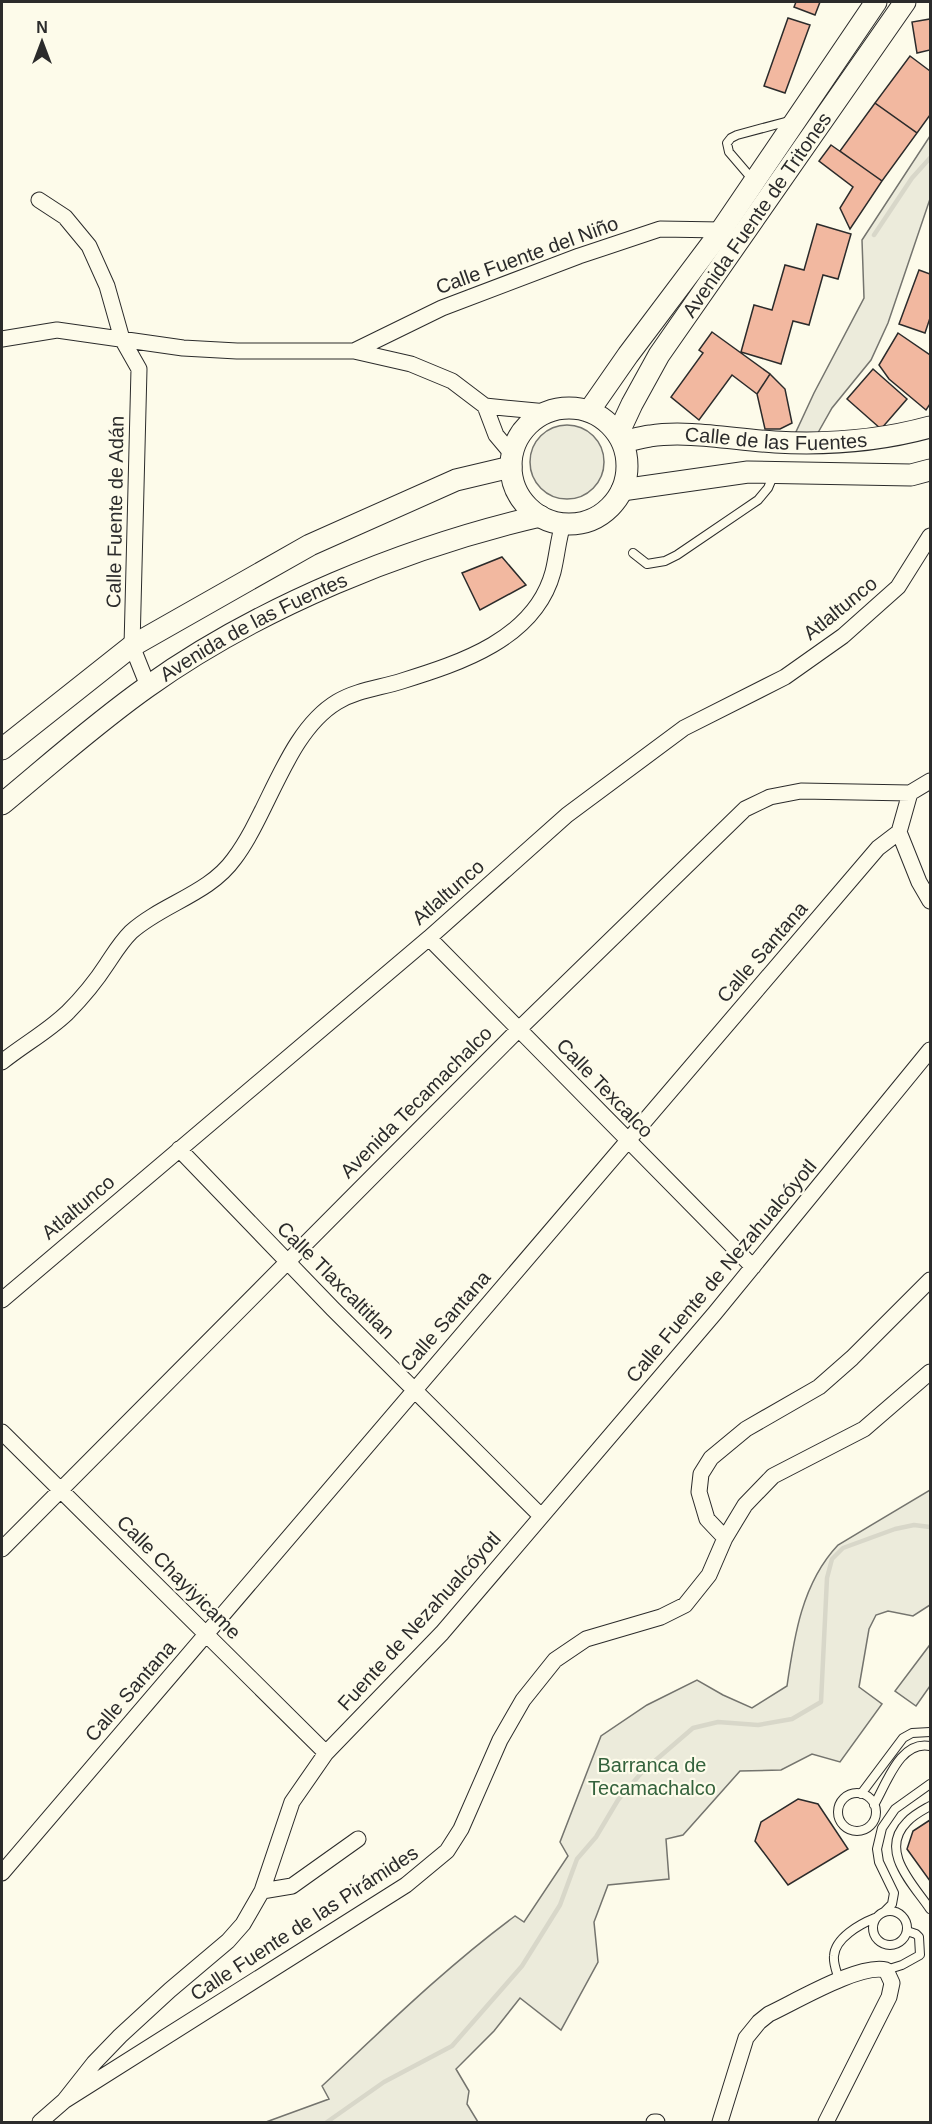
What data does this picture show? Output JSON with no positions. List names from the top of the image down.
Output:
{
  "streets": {
    "main road": ["Avenida Fuente de Tritones", "Calle de las Fuentes", "Avenida de las Fuentes"],
    "street": [
      "Calle Fuente del Niño",
      "Calle Fuente de Adán",
      "Atlaltunco",
      "Calle Santana",
      "Calle Texcalco",
      "Avenida Tecamachalco",
      "Calle Fuente de Nezahualcóyotl",
      "Calle Tlaxcaltitlan",
      "Calle Chayiyicame",
      "Fuente de Nezahualcóyotl",
      "Calle Fuente de las Pirámides"
    ]
  },
  "crossings": [
    ["Avenida Fuente de Tritones", "Calle Fuente del Niño"],
    ["Avenida Fuente de Tritones", "Calle de las Fuentes"],
    ["Avenida Fuente de Tritones", "Avenida de las Fuentes"],
    ["Calle de las Fuentes", "Avenida de las Fuentes"],
    ["Calle Fuente de Adán", "Avenida de las Fuentes"],
    ["Atlaltunco", "Calle Texcalco"],
    ["Atlaltunco", "Calle Tlaxcaltitlan"],
    ["Calle Santana", "Calle Texcalco"],
    ["Calle Santana", "Calle Tlaxcaltitlan"],
    ["Calle Santana", "Calle Chayiyicame"],
    ["Calle Texcalco", "Avenida Tecamachalco"],
    ["Calle Texcalco", "Calle Fuente de Nezahualcóyotl"],
    ["Avenida Tecamachalco", "Calle Tlaxcaltitlan"],
    ["Avenida Tecamachalco", "Calle Chayiyicame"],
    ["Calle Fuente de Nezahualcóyotl", "Calle Tlaxcaltitlan"],
    ["Calle Fuente de Nezahualcóyotl", "Fuente de Nezahualcóyotl"],
    ["Calle Tlaxcaltitlan", "Fuente de Nezahualcóyotl"],
    ["Calle Chayiyicame", "Fuente de Nezahualcóyotl"]
  ],
  "parks": ["Barranca de Tecamachalco"],
  "north": "top"
}
